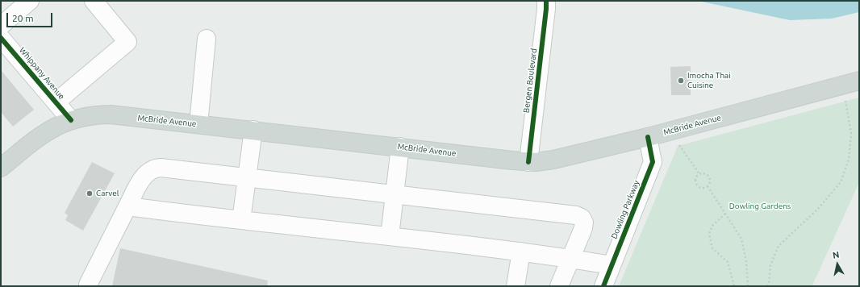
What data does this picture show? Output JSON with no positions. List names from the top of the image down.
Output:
{
  "streets": {
    "main road": ["McBride Avenue"],
    "street": ["Whippany Avenue", "Bergen Boulevard", "Dowling Parkway"]
  },
  "crossings": [
    ["Whippany Avenue", "McBride Avenue"],
    ["Bergen Boulevard", "McBride Avenue"],
    ["McBride Avenue", "Dowling Parkway"]
  ],
  "parks": ["Dowling Gardens"],
  "places": ["Imocha Thai Cuisine", "Carvel"],
  "scale_bar": "20 m",
  "north": "top"
}
